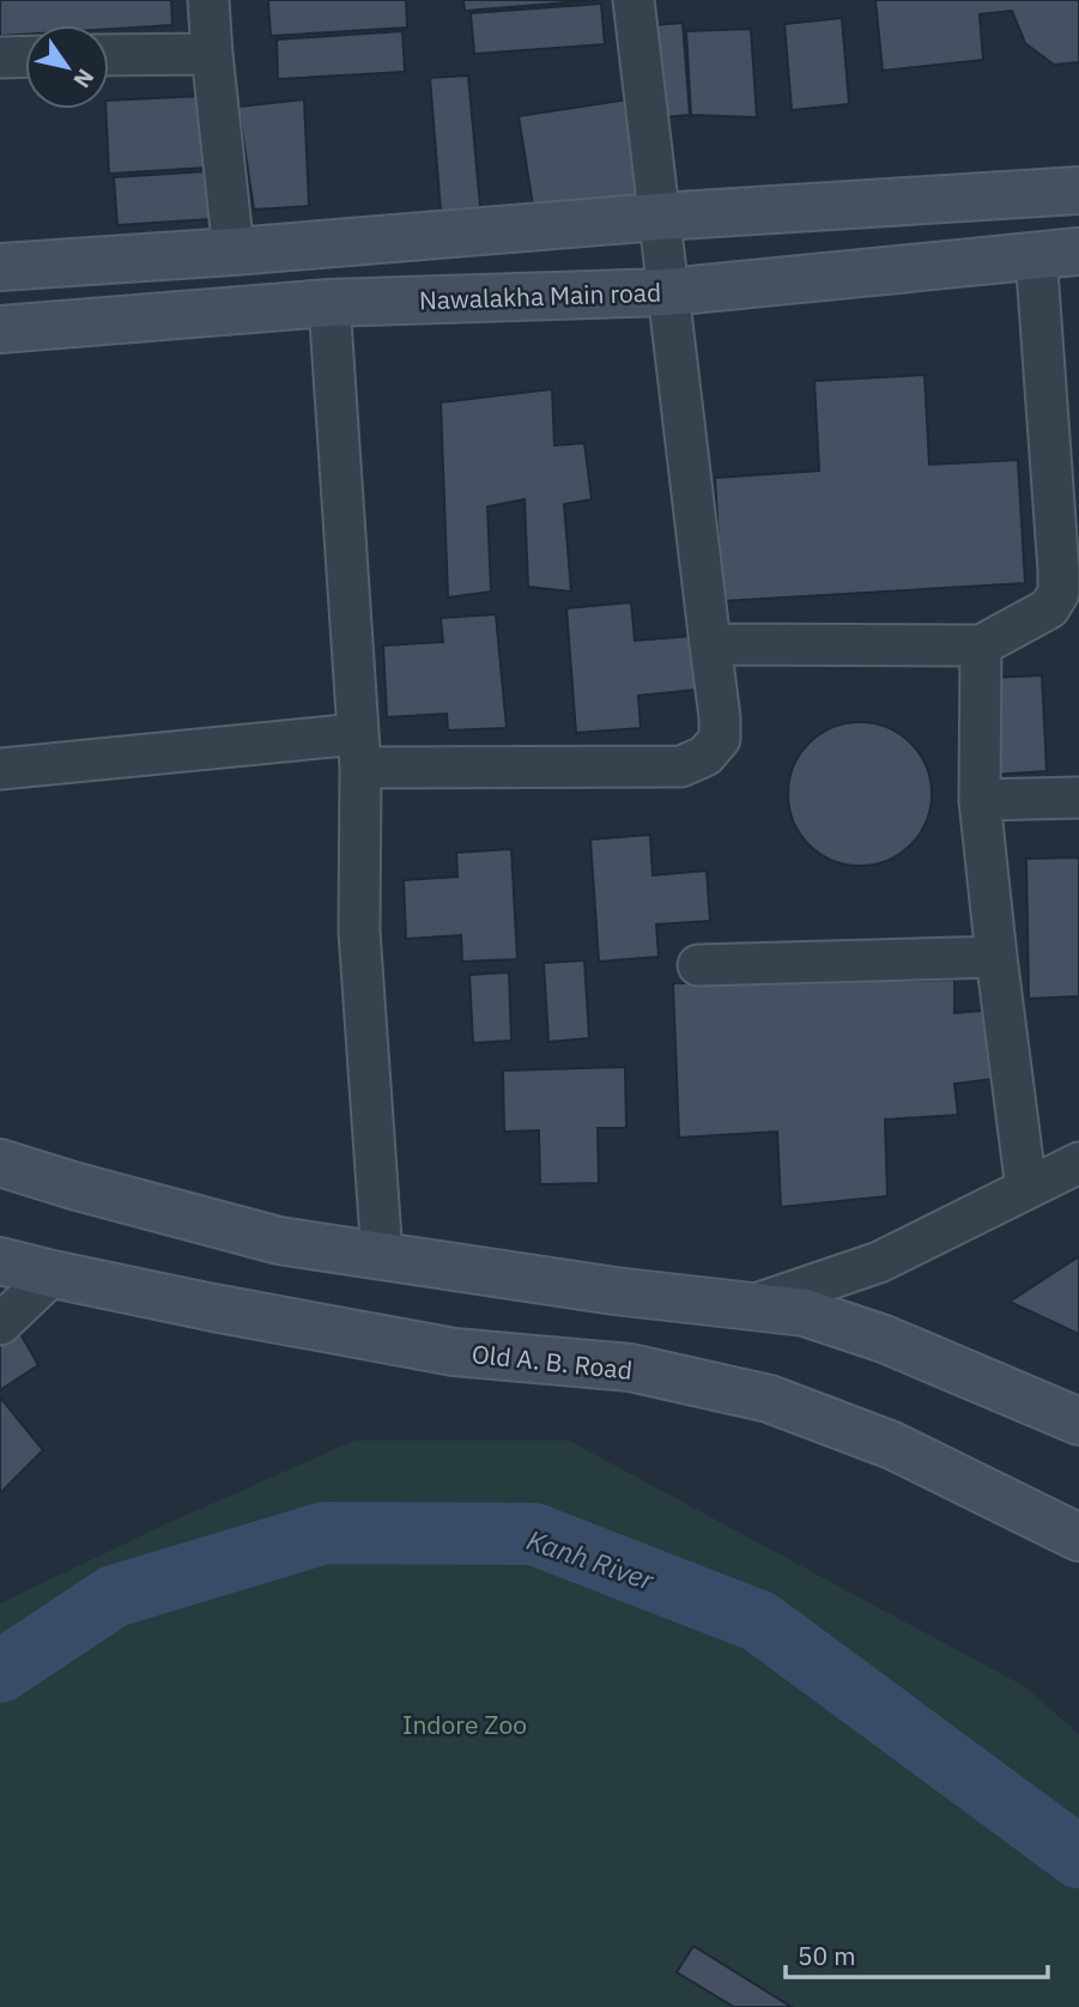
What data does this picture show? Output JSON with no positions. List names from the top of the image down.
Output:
{
  "streets": {
    "main road": ["Nawalakha Main road", "Old A. B. Road"]
  },
  "water": ["Kanh River"],
  "parks": ["Indore Zoo"],
  "scale_bar": "50 m",
  "north": "bottom right"
}
